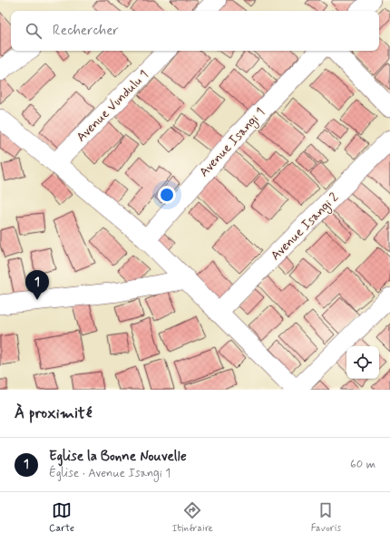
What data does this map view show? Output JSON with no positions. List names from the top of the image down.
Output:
{
  "streets": {
    "street": ["Avenue Vundulu 1", "Avenue Isangi 1", "Avenue Isangi 2"]
  },
  "page": {
    "search": "Rechercher",
    "pins": "1",
    "heading": "À proximité",
    "list": [
      {
        "mark": "1",
        "name": "Eglise la Bonne Nouvelle",
        "note": "Église · Avenue Isangi 1",
        "value": "60 m"
      }
    ],
    "nav": ["Carte", "Itinéraire", "Favoris"]
  }
}
